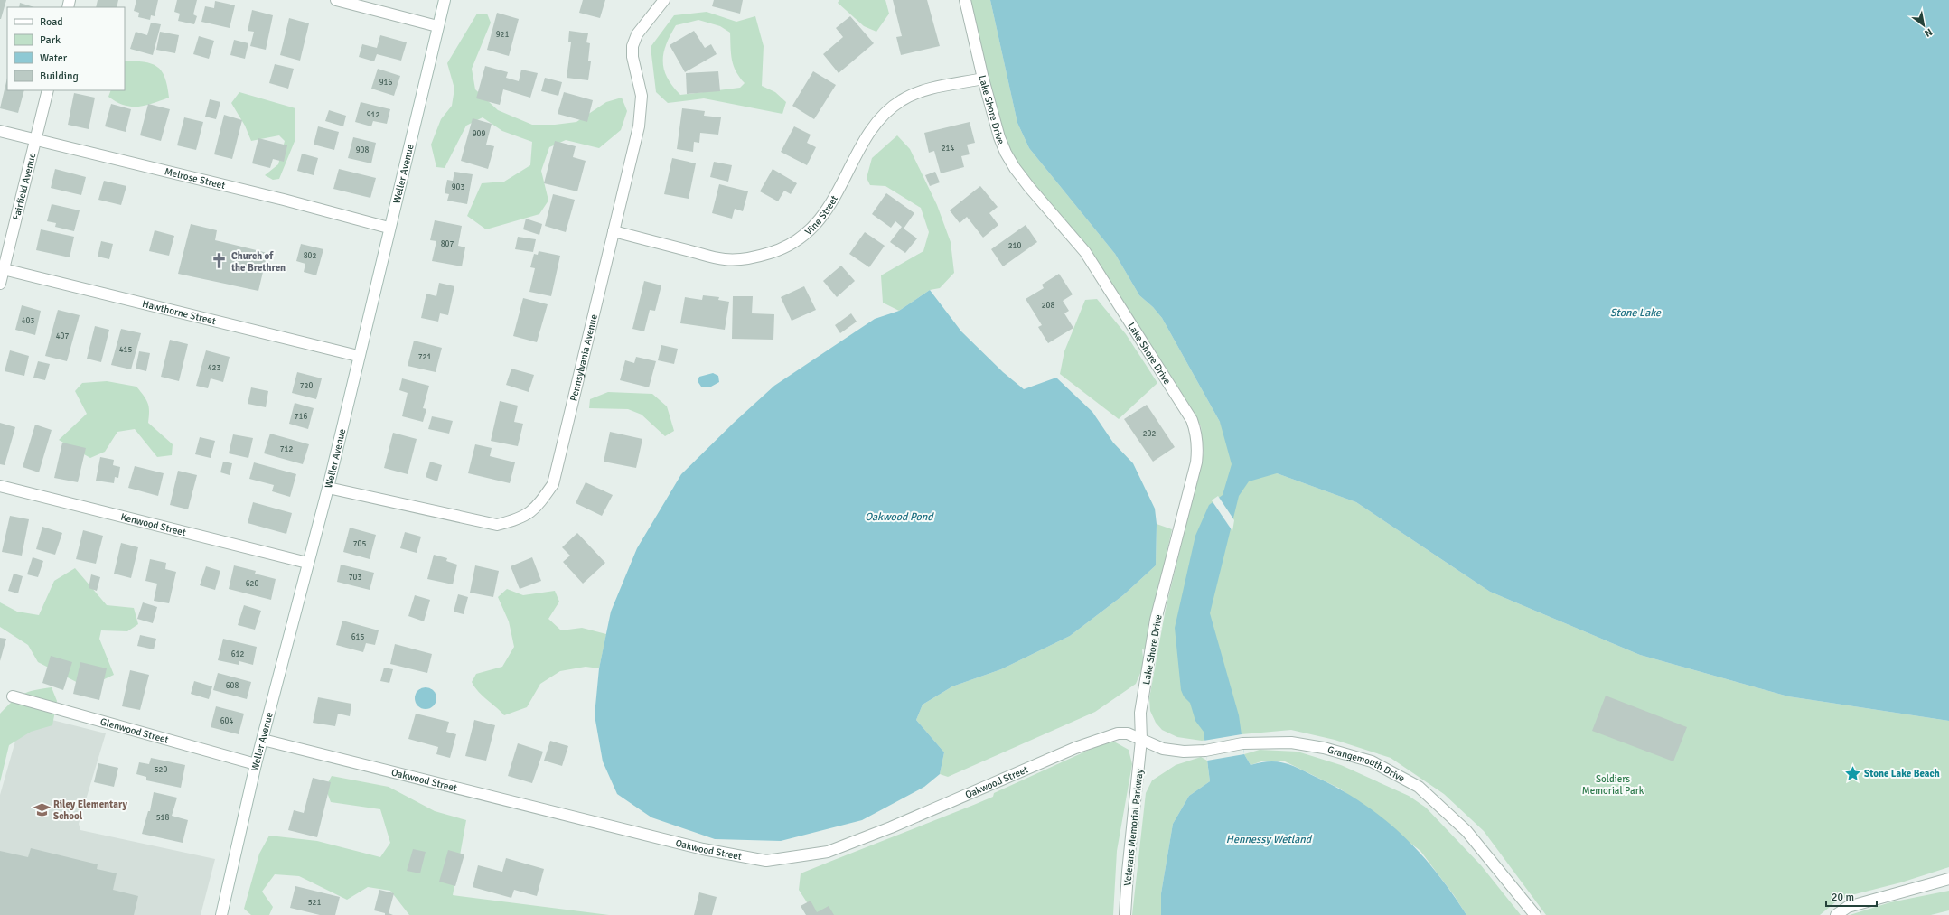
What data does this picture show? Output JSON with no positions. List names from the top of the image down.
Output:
{
  "streets": {
    "street": [
      "Lake Shore Drive",
      "Weller Avenue",
      "Melrose Street",
      "Fairfield Avenue",
      "Vine Street",
      "Hawthorne Street",
      "Pennsylvania Avenue",
      "Kenwood Street",
      "Glenwood Street",
      "Grangemouth Drive",
      "Oakwood Street",
      "Veterans Memorial Parkway"
    ]
  },
  "crossings": [
    ["Lake Shore Drive", "Vine Street"],
    ["Lake Shore Drive", "Grangemouth Drive"],
    ["Lake Shore Drive", "Oakwood Street"],
    ["Lake Shore Drive", "Veterans Memorial Parkway"],
    ["Weller Avenue", "Melrose Street"],
    ["Weller Avenue", "Hawthorne Street"],
    ["Weller Avenue", "Pennsylvania Avenue"],
    ["Weller Avenue", "Kenwood Street"],
    ["Weller Avenue", "Glenwood Street"],
    ["Weller Avenue", "Oakwood Street"],
    ["Melrose Street", "Fairfield Avenue"],
    ["Fairfield Avenue", "Hawthorne Street"],
    ["Vine Street", "Pennsylvania Avenue"],
    ["Grangemouth Drive", "Oakwood Street"],
    ["Grangemouth Drive", "Veterans Memorial Parkway"],
    ["Oakwood Street", "Veterans Memorial Parkway"]
  ],
  "water": ["Stone Lake", "Oakwood Pond", "Hennessy Wetland"],
  "parks": ["Soldiers Memorial Park"],
  "places": {
    "church": ["Church of the Brethren"],
    "place": ["Stone Lake Beach"],
    "school or university": ["Riley Elementary School"]
  },
  "house_numbers": [
    "921",
    "916",
    "912",
    "909",
    "214",
    "908",
    "903",
    "807",
    "210",
    "802",
    "208",
    "403",
    "407",
    "415",
    "721",
    "423",
    "720",
    "716",
    "202",
    "712",
    "705",
    "703",
    "620",
    "615",
    "612",
    "608",
    "604",
    "520",
    "518",
    "521"
  ],
  "legend": [
    "Road",
    "Park",
    "Water",
    "Building"
  ],
  "scale_bar": "20 m",
  "north": "bottom right"
}
